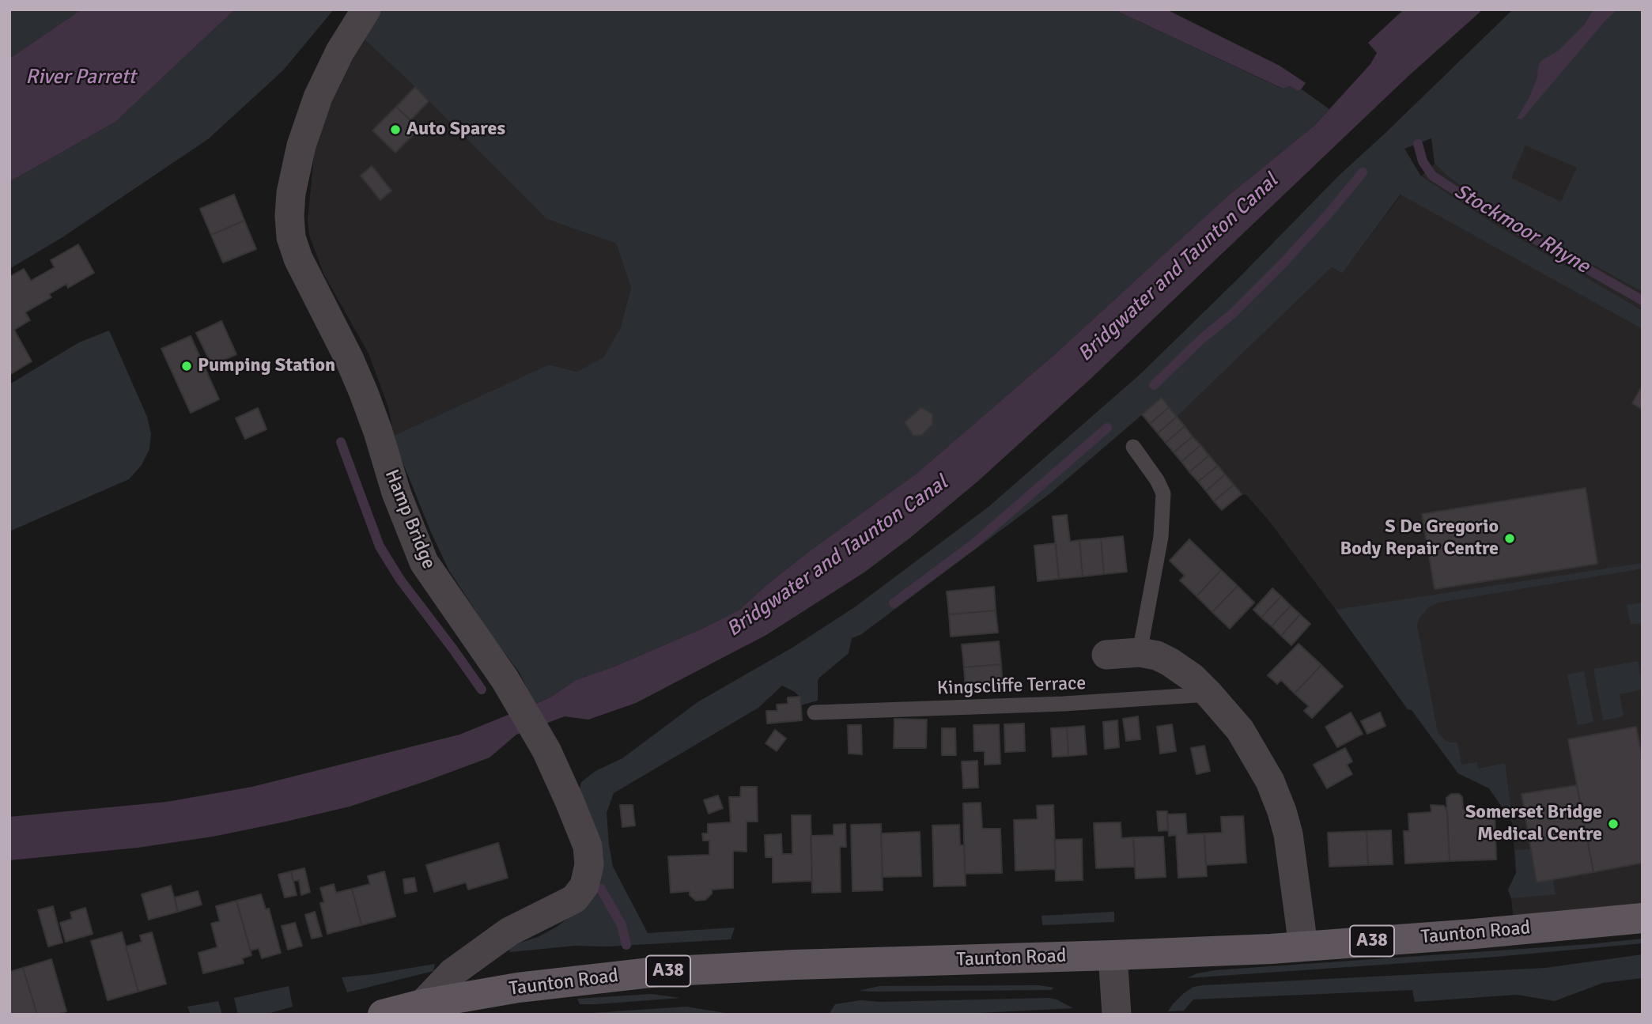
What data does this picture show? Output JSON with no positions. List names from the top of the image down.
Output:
{
  "streets": {
    "main road": ["Taunton Road", "A38"],
    "street": ["Hamp Bridge"],
    "lane": ["Kingscliffe Terrace"]
  },
  "crossings": [
    ["Hamp Bridge", "Taunton Road"]
  ],
  "water": ["River Parrett", "Stockmoor Rhyne", "Bridgwater and Taunton Canal"],
  "places": [
    "Auto Spares",
    "Pumping Station",
    "S De Gregorio Body Repair Centre",
    "Somerset Bridge Medical Centre"
  ]
}
